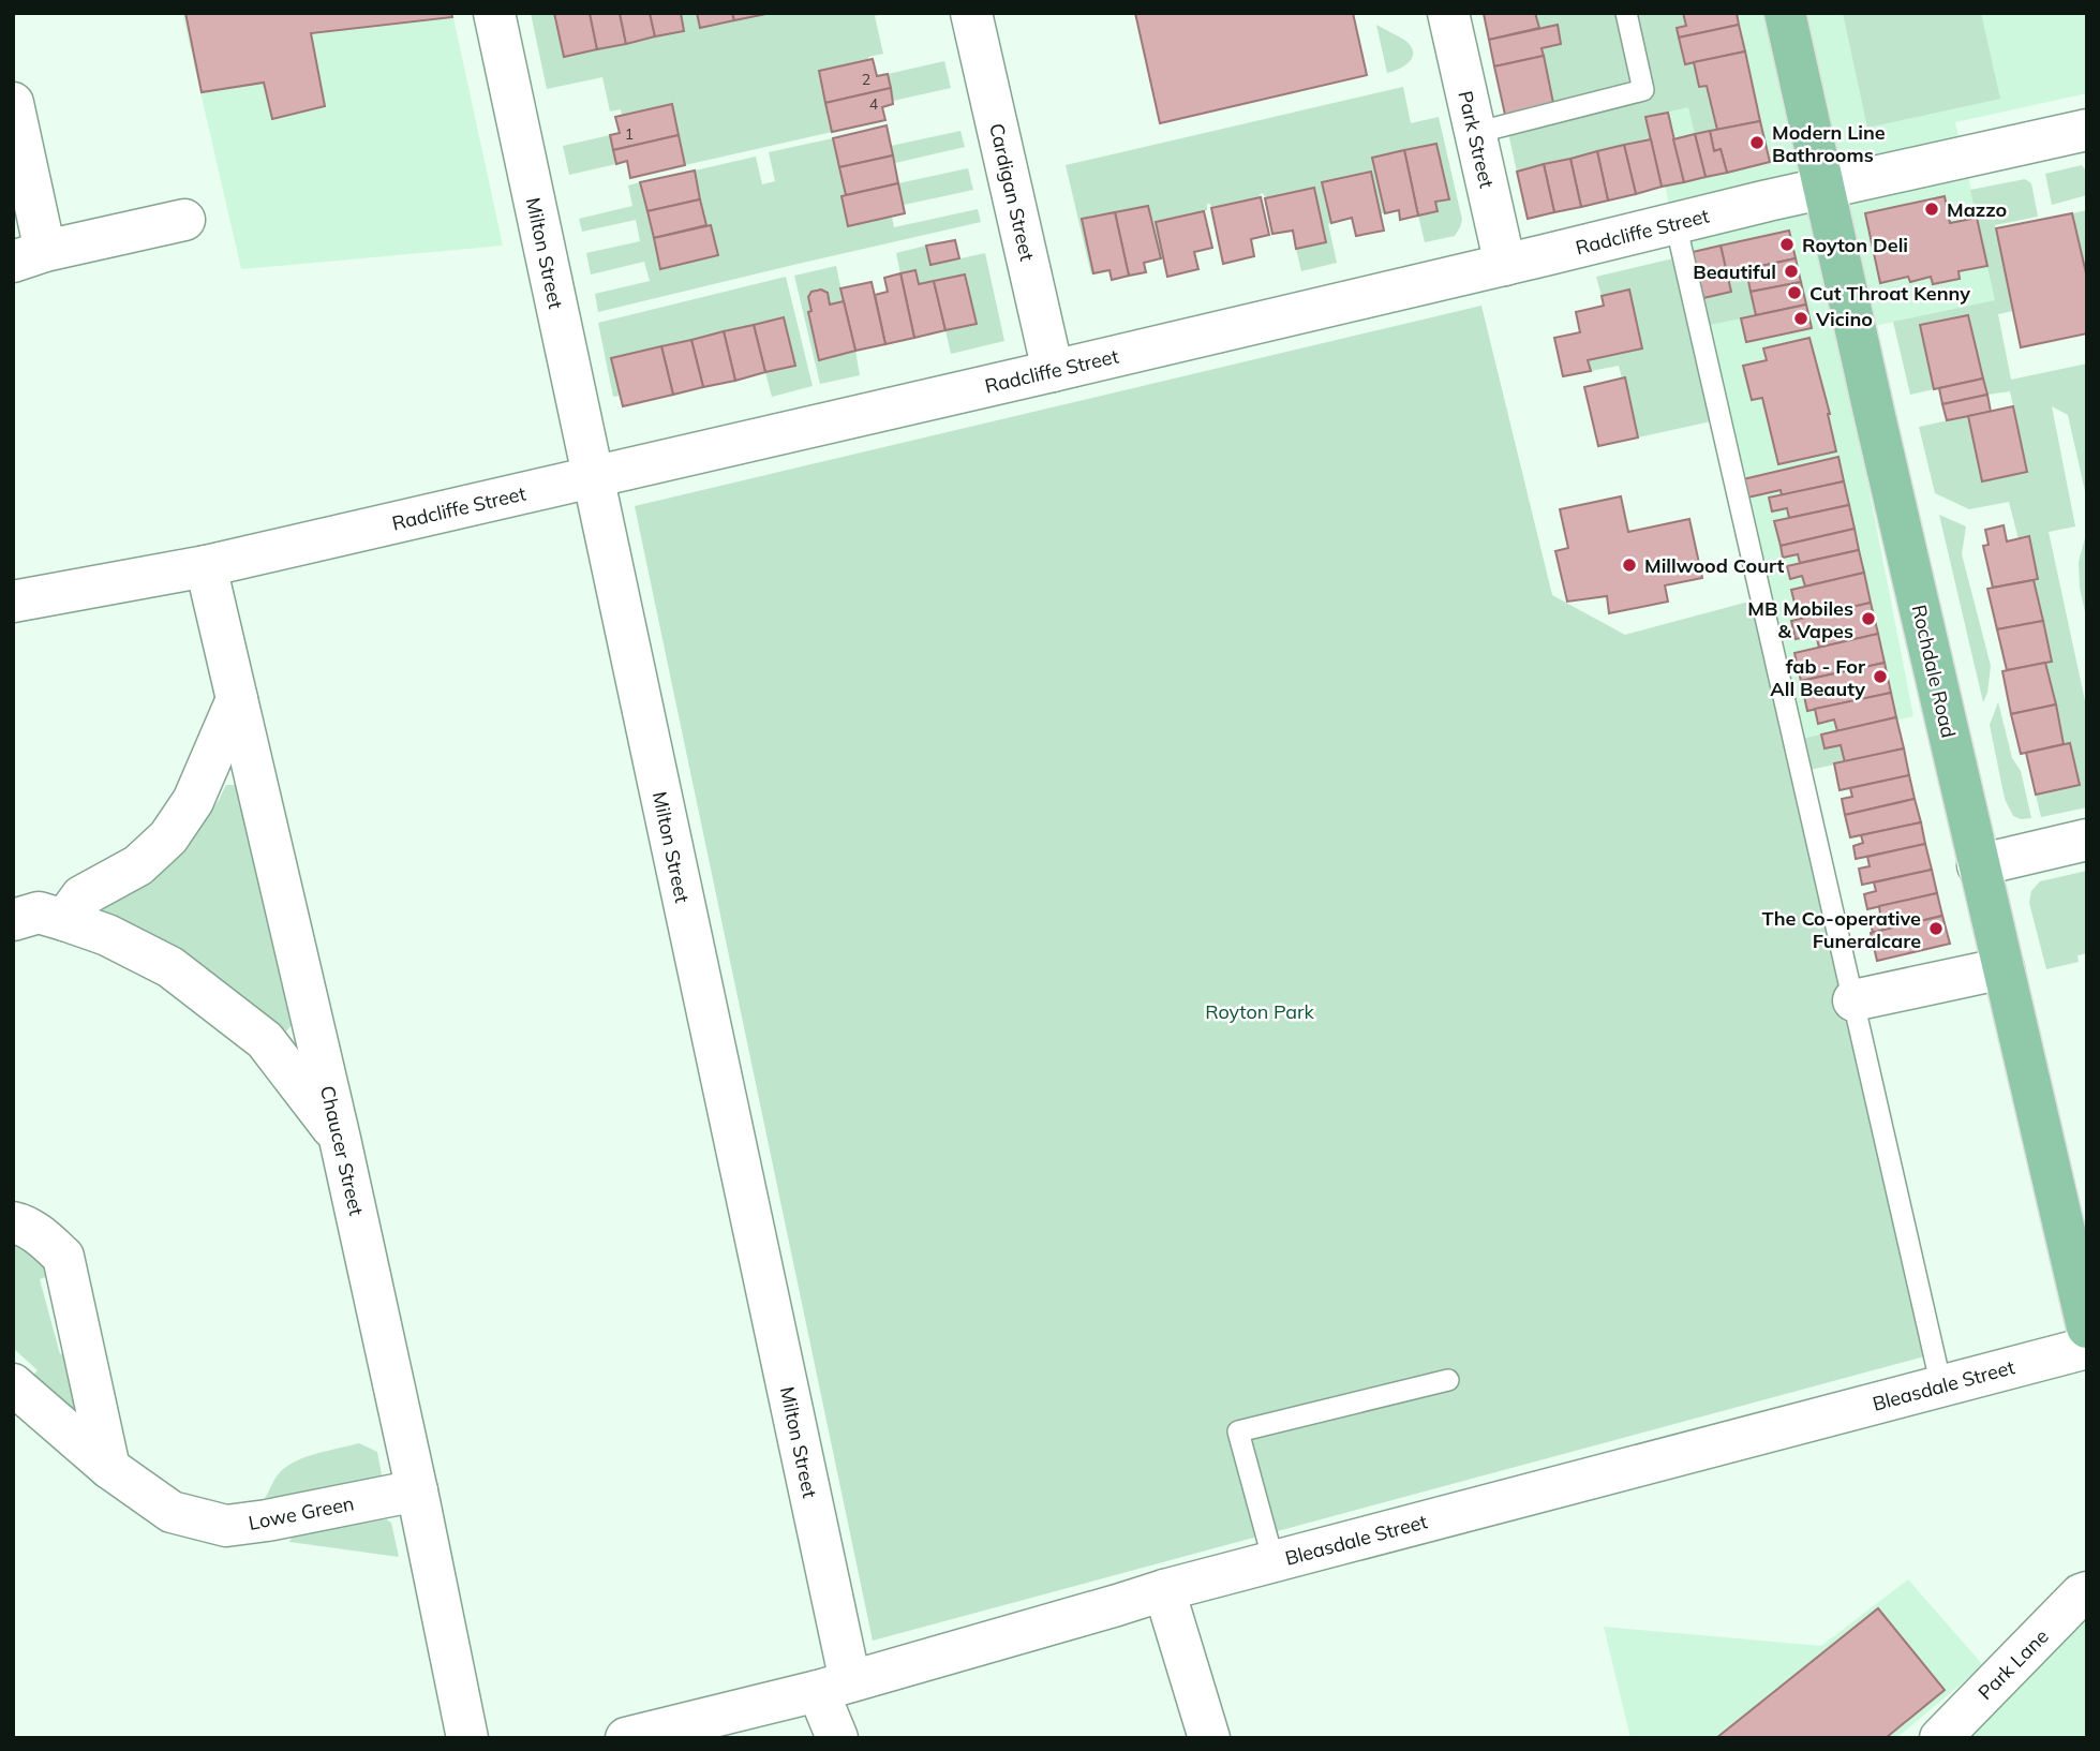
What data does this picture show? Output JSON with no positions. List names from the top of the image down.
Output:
{
  "streets": {
    "main road": ["Rochdale Road"],
    "street": [
      "Park Street",
      "Cardigan Street",
      "Radcliffe Street",
      "Milton Street",
      "Chaucer Street",
      "Bleasdale Street",
      "Lowe Green",
      "Park Lane"
    ]
  },
  "crossings": [
    ["Park Street", "Radcliffe Street"],
    ["Cardigan Street", "Radcliffe Street"],
    ["Radcliffe Street", "Milton Street"],
    ["Radcliffe Street", "Rochdale Road"],
    ["Radcliffe Street", "Chaucer Street"],
    ["Milton Street", "Bleasdale Street"],
    ["Chaucer Street", "Lowe Green"]
  ],
  "parks": ["Royton Park"],
  "places": [
    "Modern Line Bathrooms",
    "Mazzo",
    "Royton Deli",
    "Beautiful",
    "Cut Throat Kenny",
    "Vicino",
    "Millwood Court",
    "MB Mobiles & Vapes",
    "fab - For All Beauty",
    "The Co-operative Funeralcare"
  ],
  "house_numbers": ["2", "4", "1"]
}
